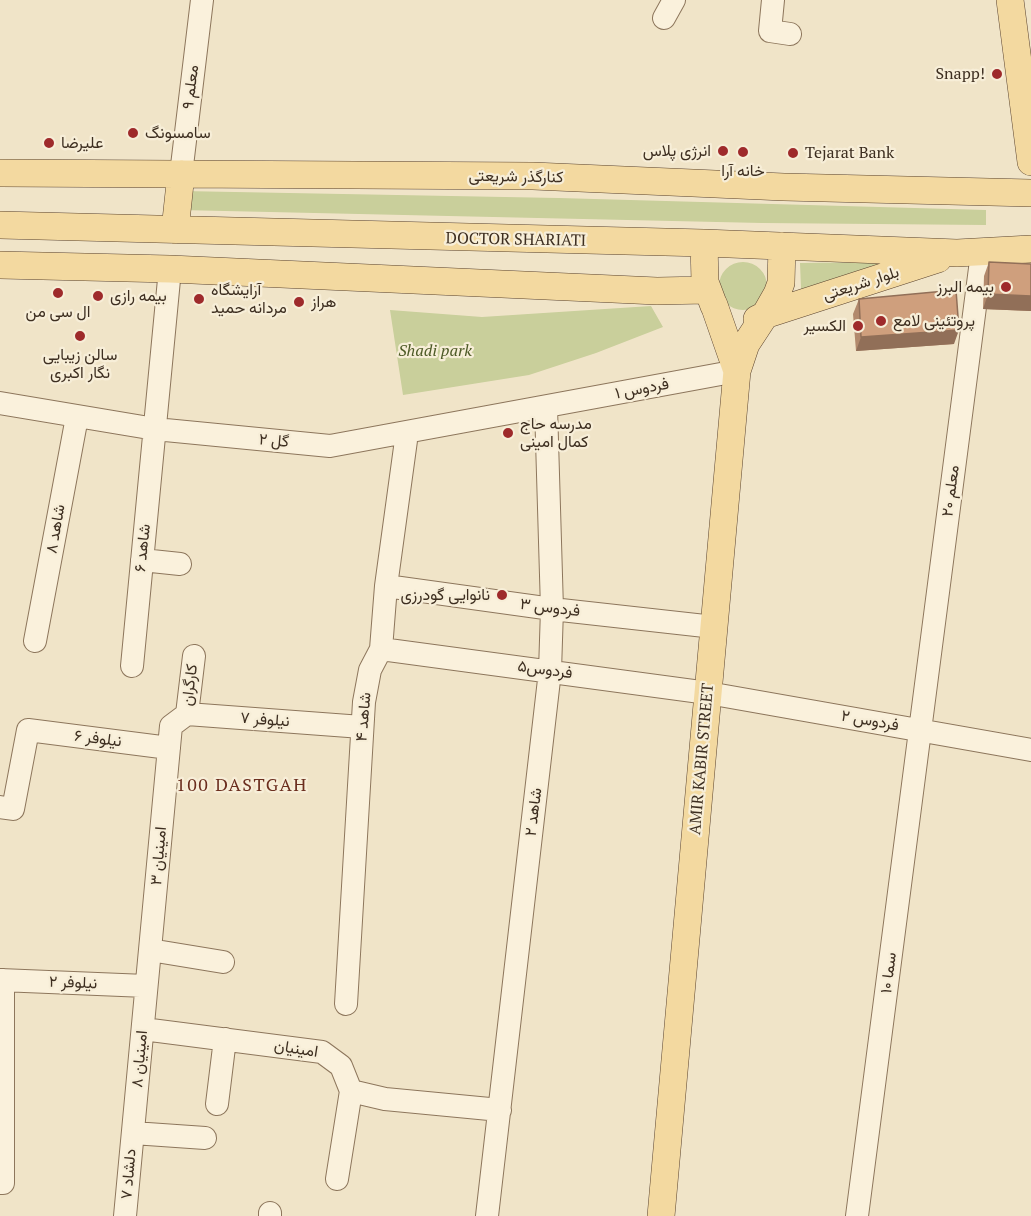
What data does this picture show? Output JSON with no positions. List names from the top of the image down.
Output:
{
  "streets": {
    "main road": [
      "کنارگذر شریعتی",
      "DOCTOR SHARIATI",
      "بلوار شریعتی",
      "AMIR KABIR STREET"
    ],
    "street": [
      "معلم ۹",
      "فردوس ۱",
      "گل ۲",
      "معلم ۲۰",
      "شاهد ۸",
      "شاهد ۶",
      "فردوس ۳",
      "فردوس۵",
      "کارگران",
      "شاهد ۴",
      "نیلوفر ۷",
      "فردوس ۲",
      "نیلوفر ۶",
      "شاهد ۲",
      "امینیان ۳",
      "سما ۱۰",
      "نیلوفر ۲",
      "امینیان",
      "امینیان ۸",
      "دلشاد ۷"
    ]
  },
  "crossings": [
    ["معلم ۹", "کنارگذر شریعتی"],
    ["DOCTOR SHARIATI", "بلوار شریعتی"],
    ["DOCTOR SHARIATI", "معلم ۲۰"],
    ["DOCTOR SHARIATI", "AMIR KABIR STREET"],
    ["بلوار شریعتی", "معلم ۲۰"],
    ["بلوار شریعتی", "AMIR KABIR STREET"],
    ["فردوس ۱", "گل ۲"],
    ["فردوس ۱", "AMIR KABIR STREET"],
    ["فردوس ۱", "شاهد ۲"],
    ["گل ۲", "شاهد ۸"],
    ["گل ۲", "شاهد ۶"],
    ["گل ۲", "شاهد ۴"],
    ["گل ۲", "شاهد ۲"],
    ["معلم ۲۰", "فردوس ۲"],
    ["معلم ۲۰", "سما ۱۰"],
    ["فردوس ۳", "شاهد ۴"],
    ["فردوس ۳", "AMIR KABIR STREET"],
    ["فردوس ۳", "شاهد ۲"],
    ["فردوس۵", "شاهد ۴"],
    ["فردوس۵", "فردوس ۲"],
    ["فردوس۵", "AMIR KABIR STREET"],
    ["فردوس۵", "شاهد ۲"],
    ["کارگران", "نیلوفر ۷"],
    ["کارگران", "نیلوفر ۶"],
    ["کارگران", "امینیان ۳"],
    ["شاهد ۴", "نیلوفر ۷"],
    ["نیلوفر ۷", "نیلوفر ۶"],
    ["نیلوفر ۷", "امینیان ۳"],
    ["فردوس ۲", "AMIR KABIR STREET"],
    ["فردوس ۲", "سما ۱۰"],
    ["نیلوفر ۶", "امینیان ۳"],
    ["امینیان ۳", "نیلوفر ۲"],
    ["امینیان ۳", "امینیان ۸"],
    ["نیلوفر ۲", "امینیان ۸"],
    ["امینیان", "امینیان ۸"],
    ["امینیان ۸", "دلشاد ۷"]
  ],
  "districts": ["100 DASTGAH"],
  "parks": ["Shadi park"],
  "places": [
    "Snapp!",
    "سامسونگ",
    "علیرضا",
    "انرژی پلاس",
    "خانه آرا",
    "Tejarat Bank",
    "بیمه البرز",
    "ال سی من",
    "بیمه رازی",
    "آرایشگاه مردانه حمید",
    "هراز",
    "پروتئینی لامع",
    "الکسیر",
    "سالن زیبایی نگار اکبری",
    "مدرسه حاج کمال امینی",
    "نانوایی گودرزی"
  ]
}
